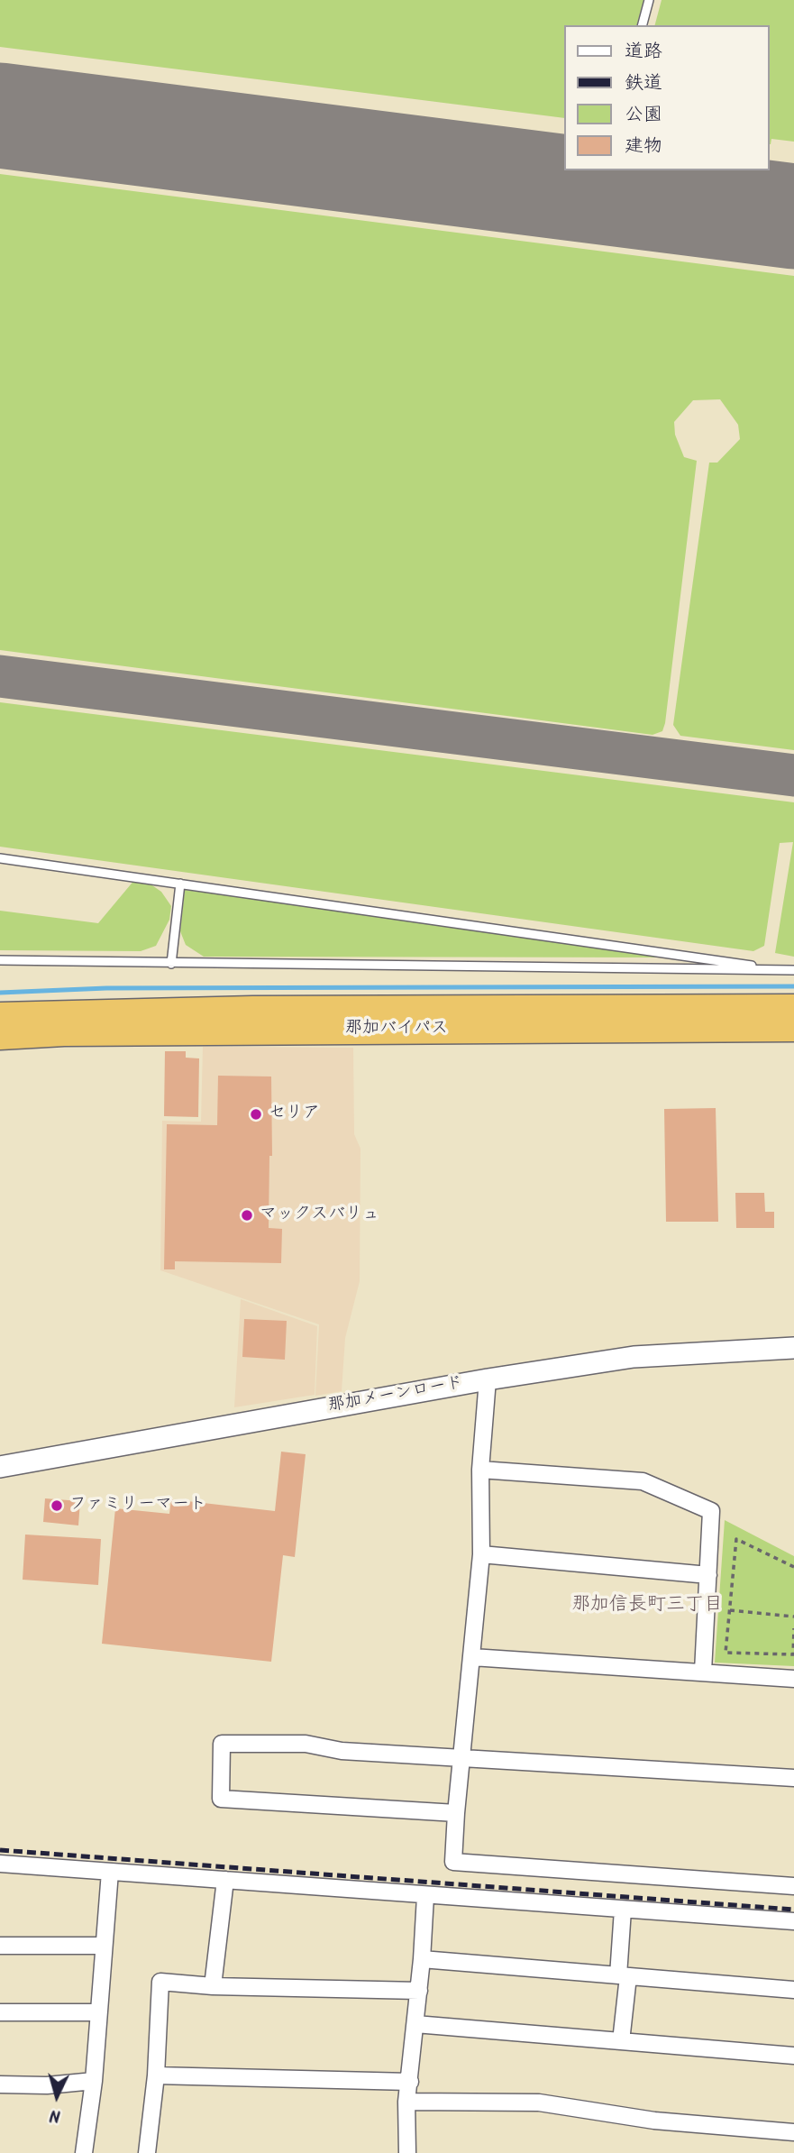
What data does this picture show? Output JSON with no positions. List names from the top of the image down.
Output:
{
  "streets": {
    "highway": ["那加バイパス"],
    "street": ["那加メーンロード"]
  },
  "districts": ["那加信長町三丁目"],
  "places": ["セリア", "マックスバリュ", "ファミリーマート"],
  "legend": [
    "道路",
    "鉄道",
    "公園",
    "建物"
  ],
  "north": "bottom"
}
